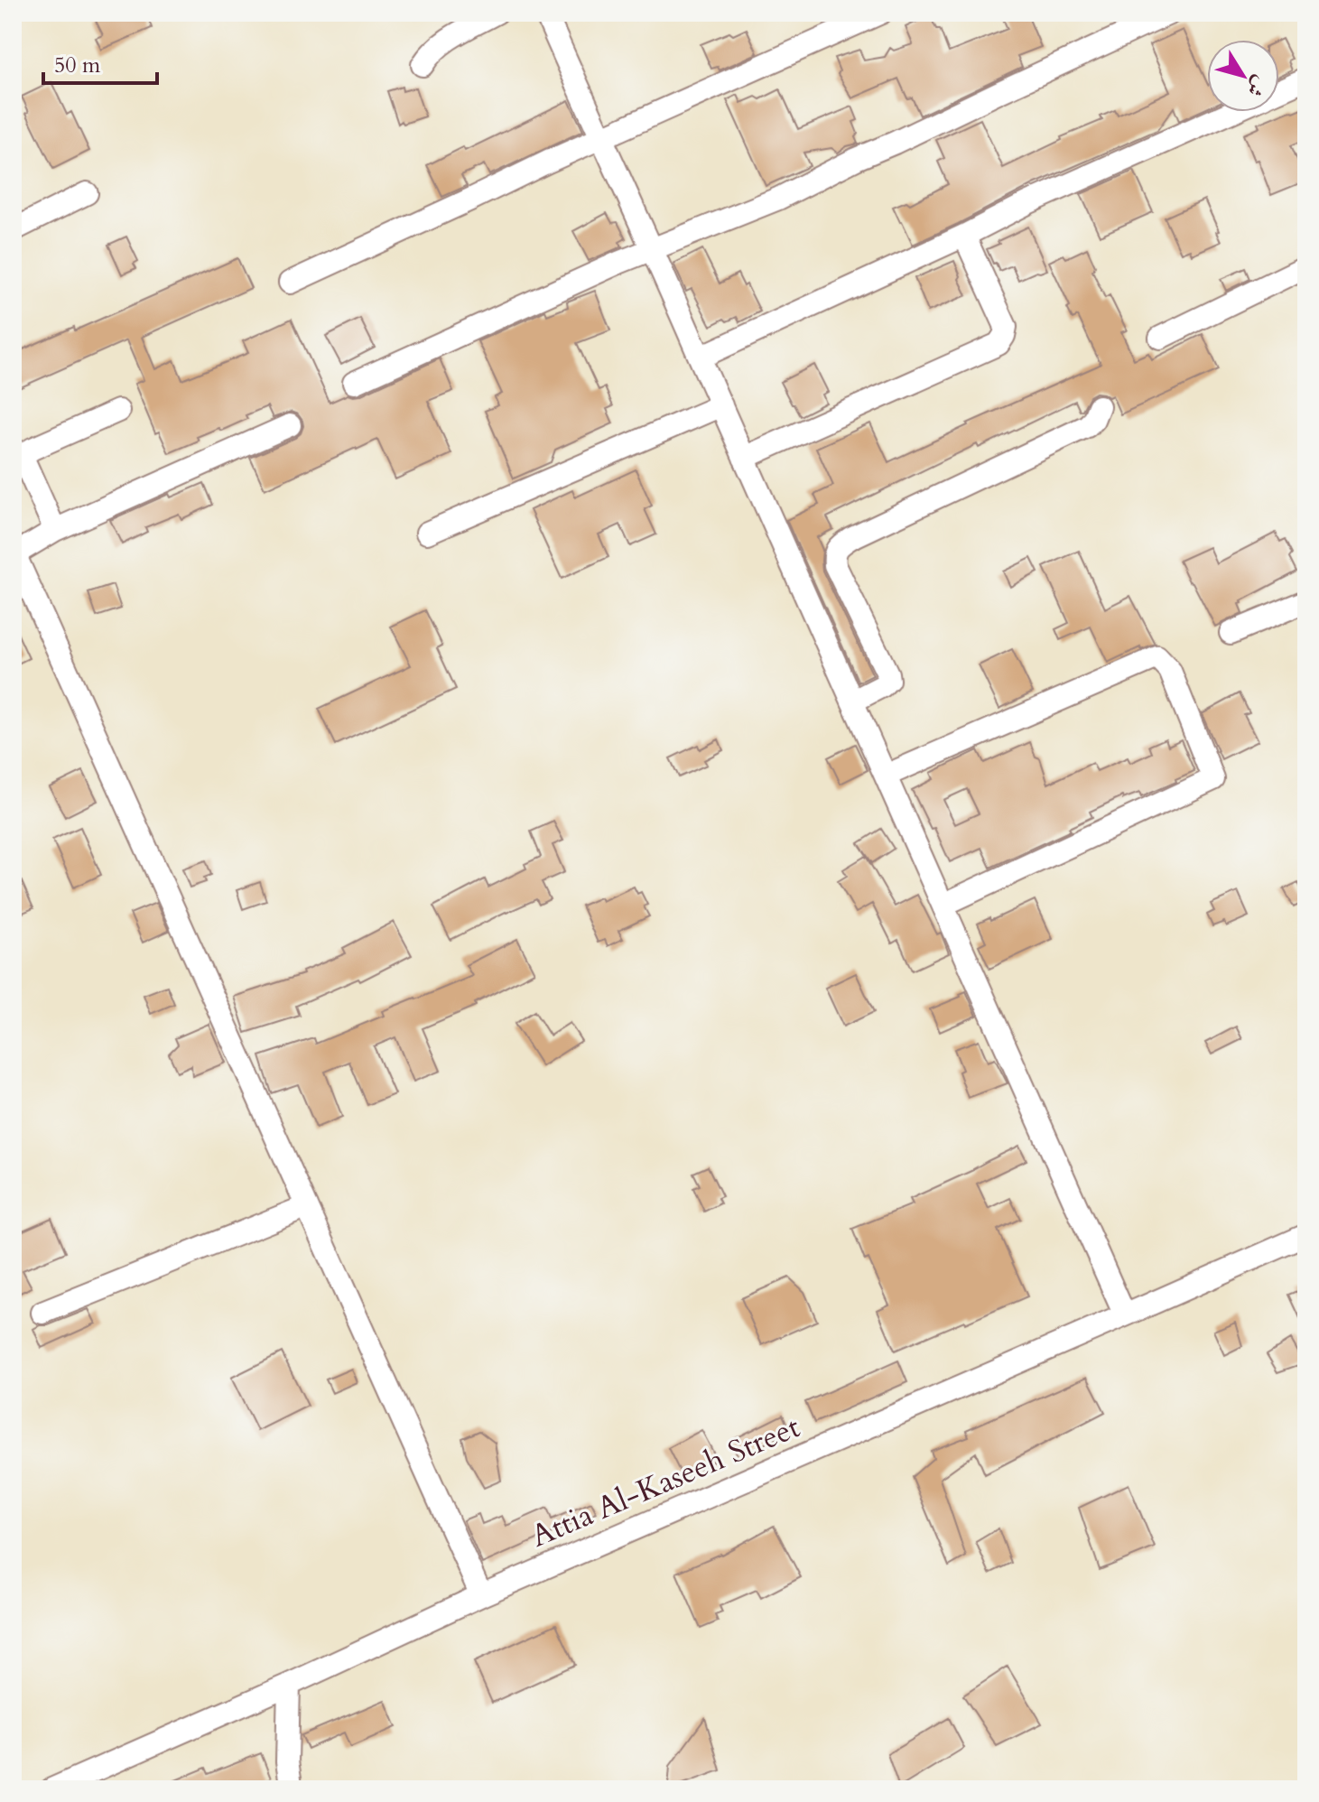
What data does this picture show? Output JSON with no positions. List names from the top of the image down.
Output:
{
  "streets": {
    "street": ["Attia Al-Kaseeh Street"]
  },
  "scale_bar": "50 m",
  "north": "bottom right"
}
